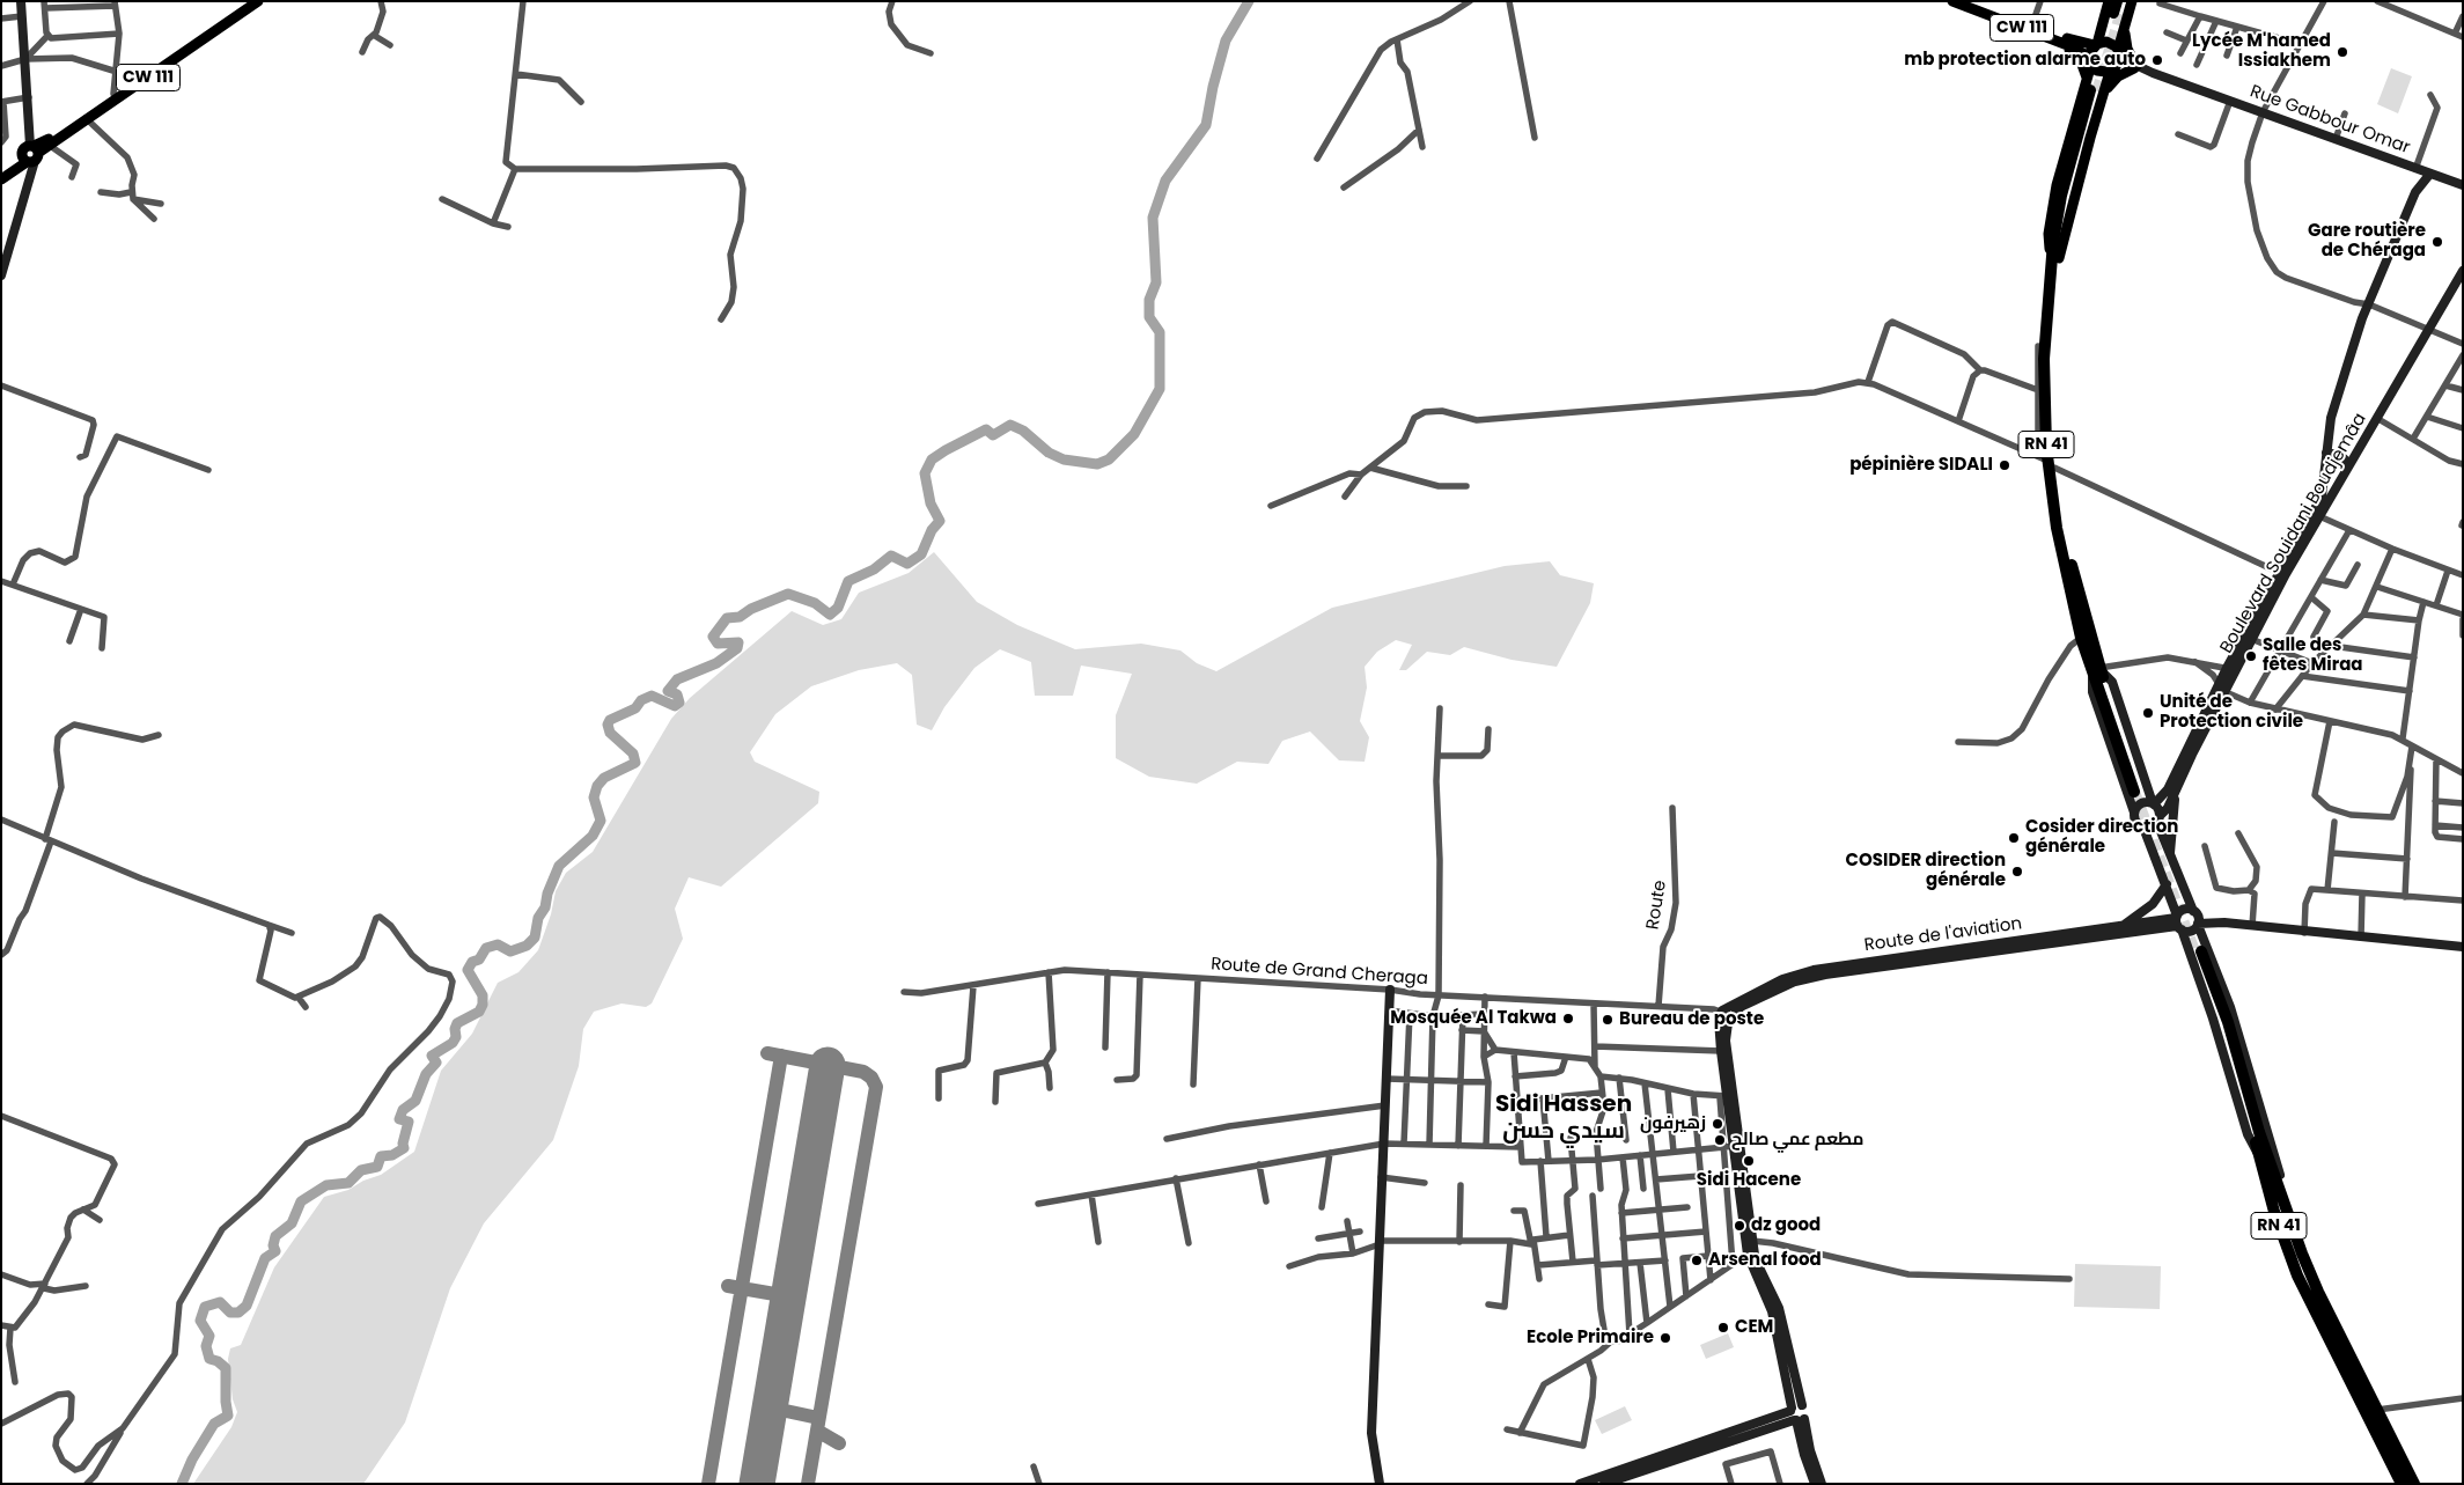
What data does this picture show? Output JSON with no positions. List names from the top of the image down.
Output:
{
  "streets": {
    "highway": ["RN 41"],
    "main road": ["CW 111"],
    "street": [
      "Rue Gabbour Omar",
      "Boulevard Souidani Boudjemâa",
      "Route",
      "Route de l'aviation",
      "Route de Grand Cheraga"
    ]
  },
  "crossings": [
    ["CW 111", "Rue Gabbour Omar"],
    ["Rue Gabbour Omar", "Boulevard Souidani Boudjemâa"],
    ["Route", "Route de Grand Cheraga"],
    ["Route de l'aviation", "Route de Grand Cheraga"]
  ],
  "districts": ["Sidi Hassen سيدي حسن"],
  "places": [
    "Lycée M'hamed Issiakhem",
    "mb protection alarme auto",
    "Gare routière de Chéraga",
    "pépinière SIDALI",
    "Salle des fêtes Miraa",
    "Unité de Protection civile",
    "Cosider direction générale",
    "COSIDER direction générale",
    "Mosquée Al Takwa",
    "Bureau de poste",
    "زهيرفون",
    "مطعم عمي صالح",
    "Sidi Hacene",
    "dz good",
    "Arsenal food",
    "CEM",
    "Ecole Primaire"
  ]
}
